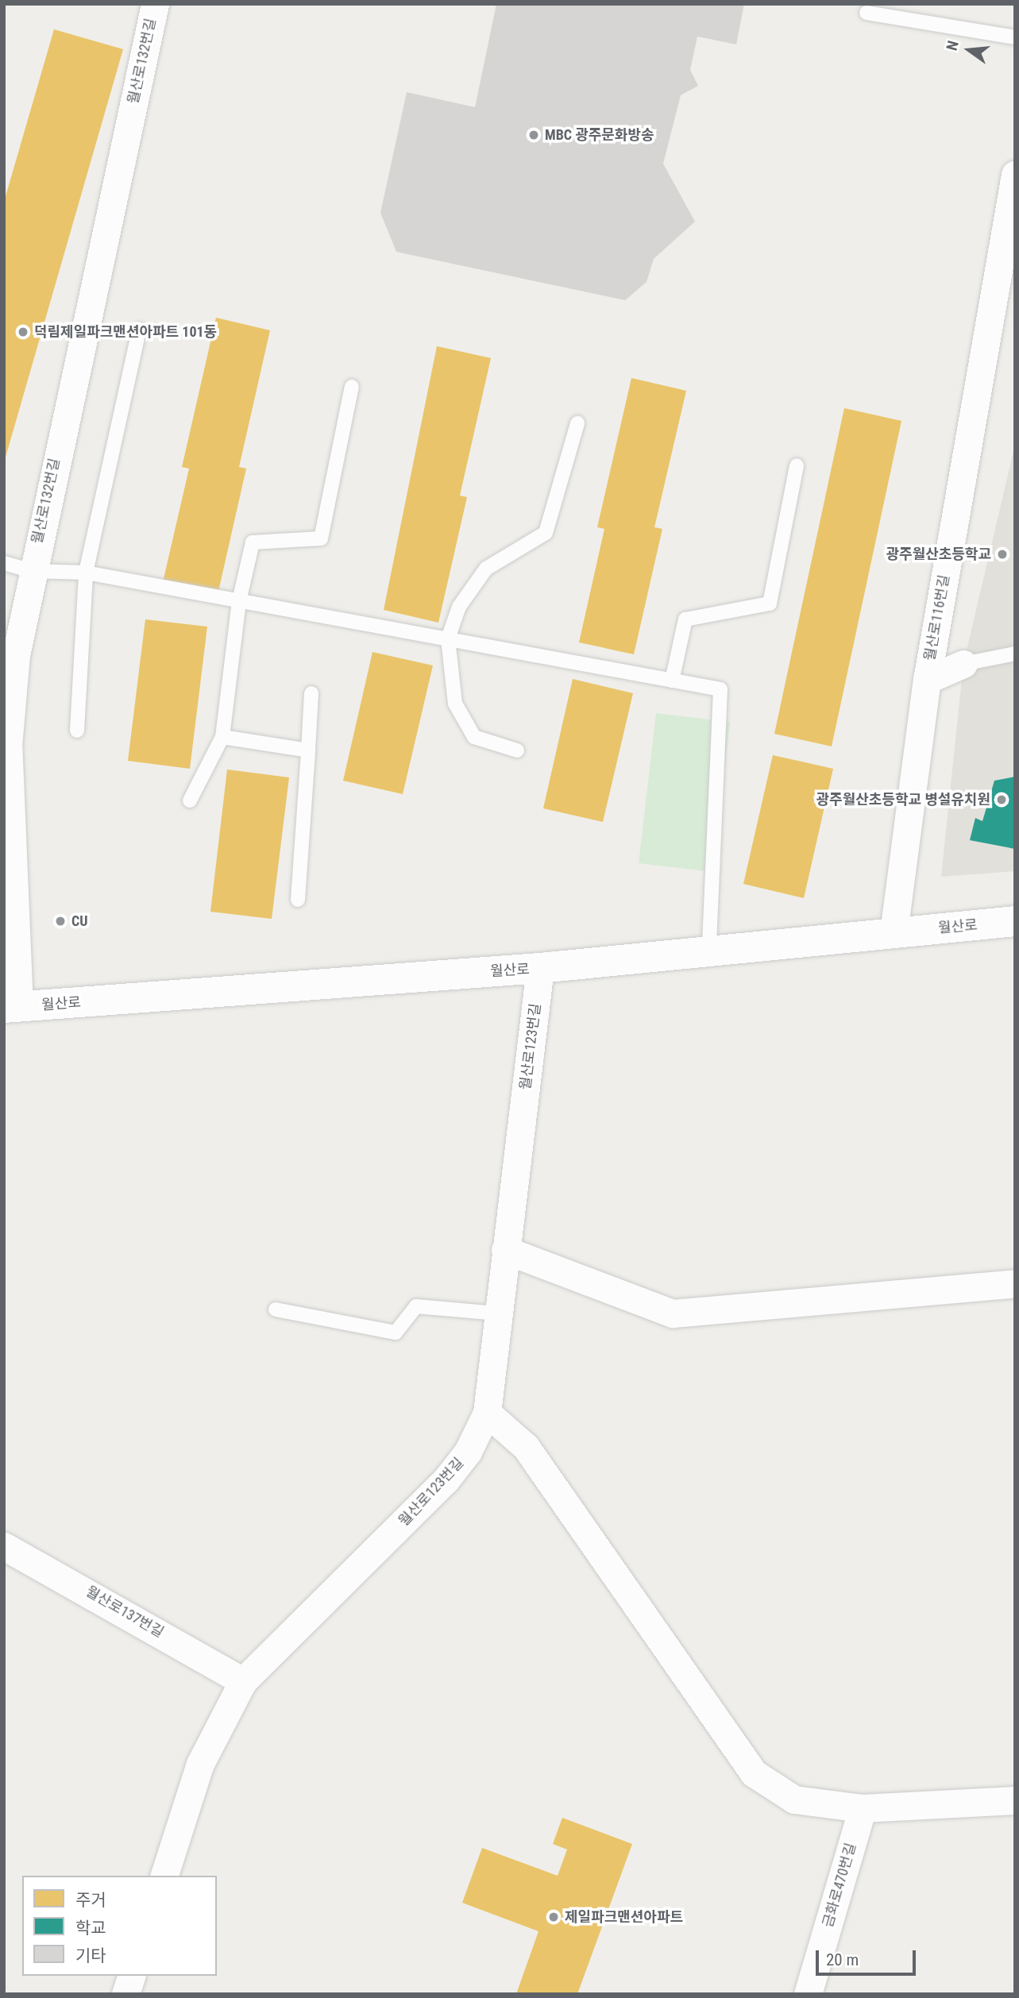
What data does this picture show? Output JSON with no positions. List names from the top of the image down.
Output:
{
  "streets": {
    "street": [
      "월산로132번길",
      "월산로116번길",
      "월산로",
      "월산로123번길",
      "월산로137번길",
      "금화로470번길"
    ]
  },
  "crossings": [
    ["월산로132번길", "월산로"],
    ["월산로116번길", "월산로"],
    ["월산로", "월산로123번길"],
    ["월산로123번길", "월산로137번길"]
  ],
  "places": [
    "MBC 광주문화방송",
    "덕림제일파크맨션아파트 101동",
    "광주월산초등학교",
    "광주월산초등학교 병설유치원",
    "CU",
    "제일파크맨션아파트"
  ],
  "legend": ["주거", "학교", "기타"],
  "scale_bar": "20 m",
  "north": "left"
}
